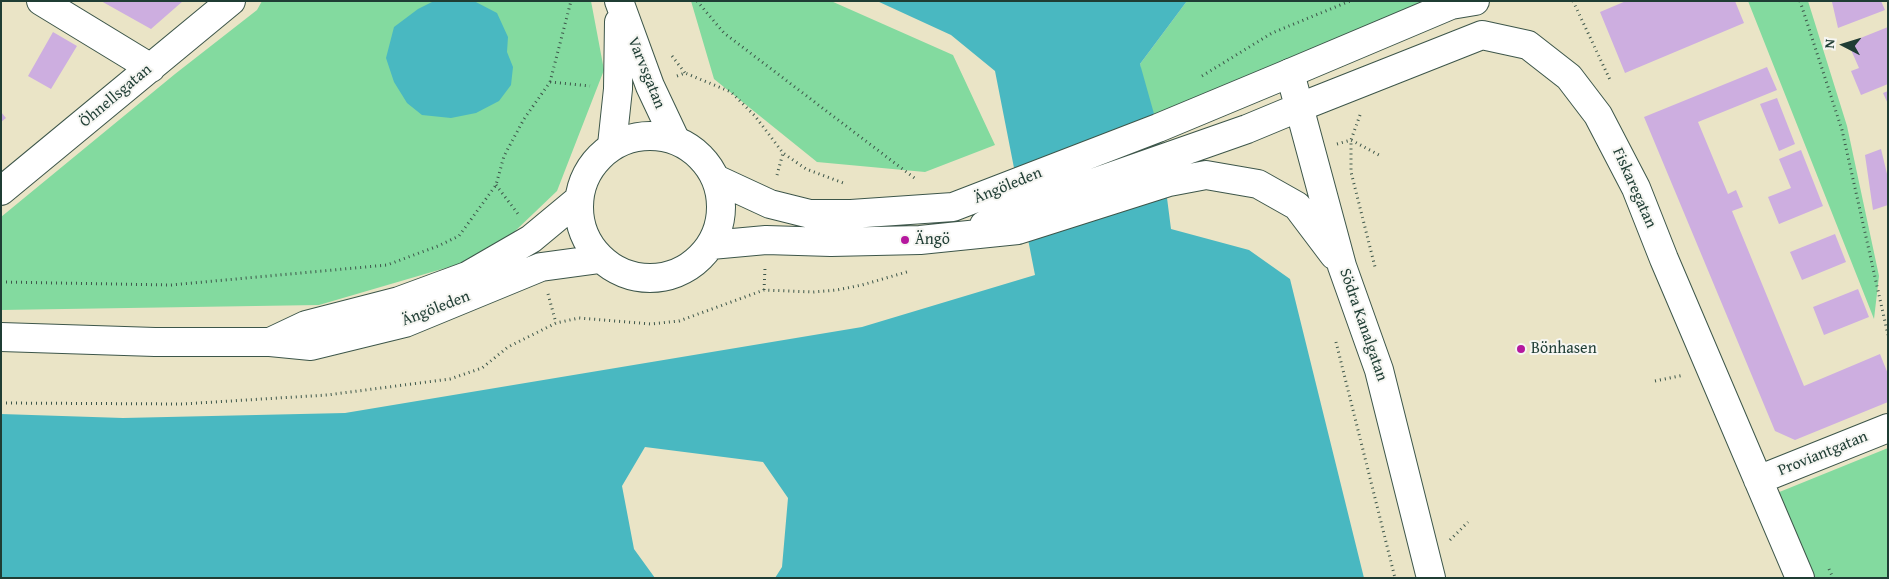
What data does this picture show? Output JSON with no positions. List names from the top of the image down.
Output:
{
  "streets": {
    "street": [
      "Varvsgatan",
      "Öhnellsgatan",
      "Ängöleden",
      "Fiskaregatan",
      "Södra Kanalgatan",
      "Proviantgatan"
    ]
  },
  "crossings": [
    ["Varvsgatan", "Ängöleden"],
    ["Ängöleden", "Fiskaregatan"],
    ["Ängöleden", "Södra Kanalgatan"],
    ["Fiskaregatan", "Södra Kanalgatan"],
    ["Fiskaregatan", "Proviantgatan"]
  ],
  "places": ["Ängö", "Bönhasen"],
  "north": "left"
}
